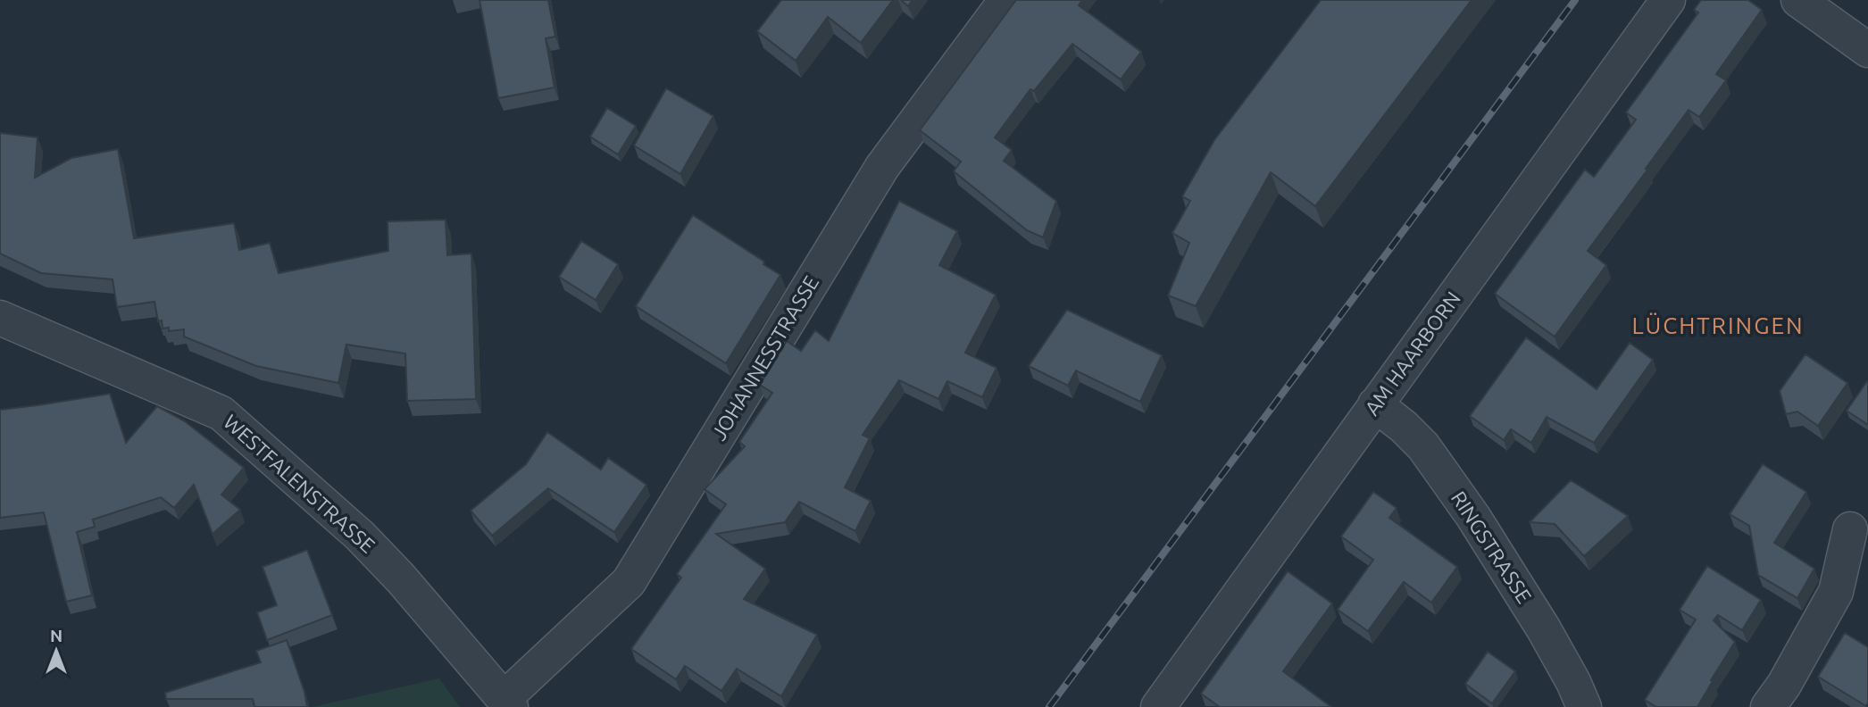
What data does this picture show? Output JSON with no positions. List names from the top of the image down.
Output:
{
  "streets": {
    "street": [
      "AM HAARBORN",
      "JOHANNESSTRASSE",
      "WESTFALENSTRASSE",
      "RINGSTRASSE"
    ]
  },
  "crossings": [
    ["AM HAARBORN", "RINGSTRASSE"],
    ["JOHANNESSTRASSE", "WESTFALENSTRASSE"]
  ],
  "districts": ["LÜCHTRINGEN"],
  "north": "top"
}
